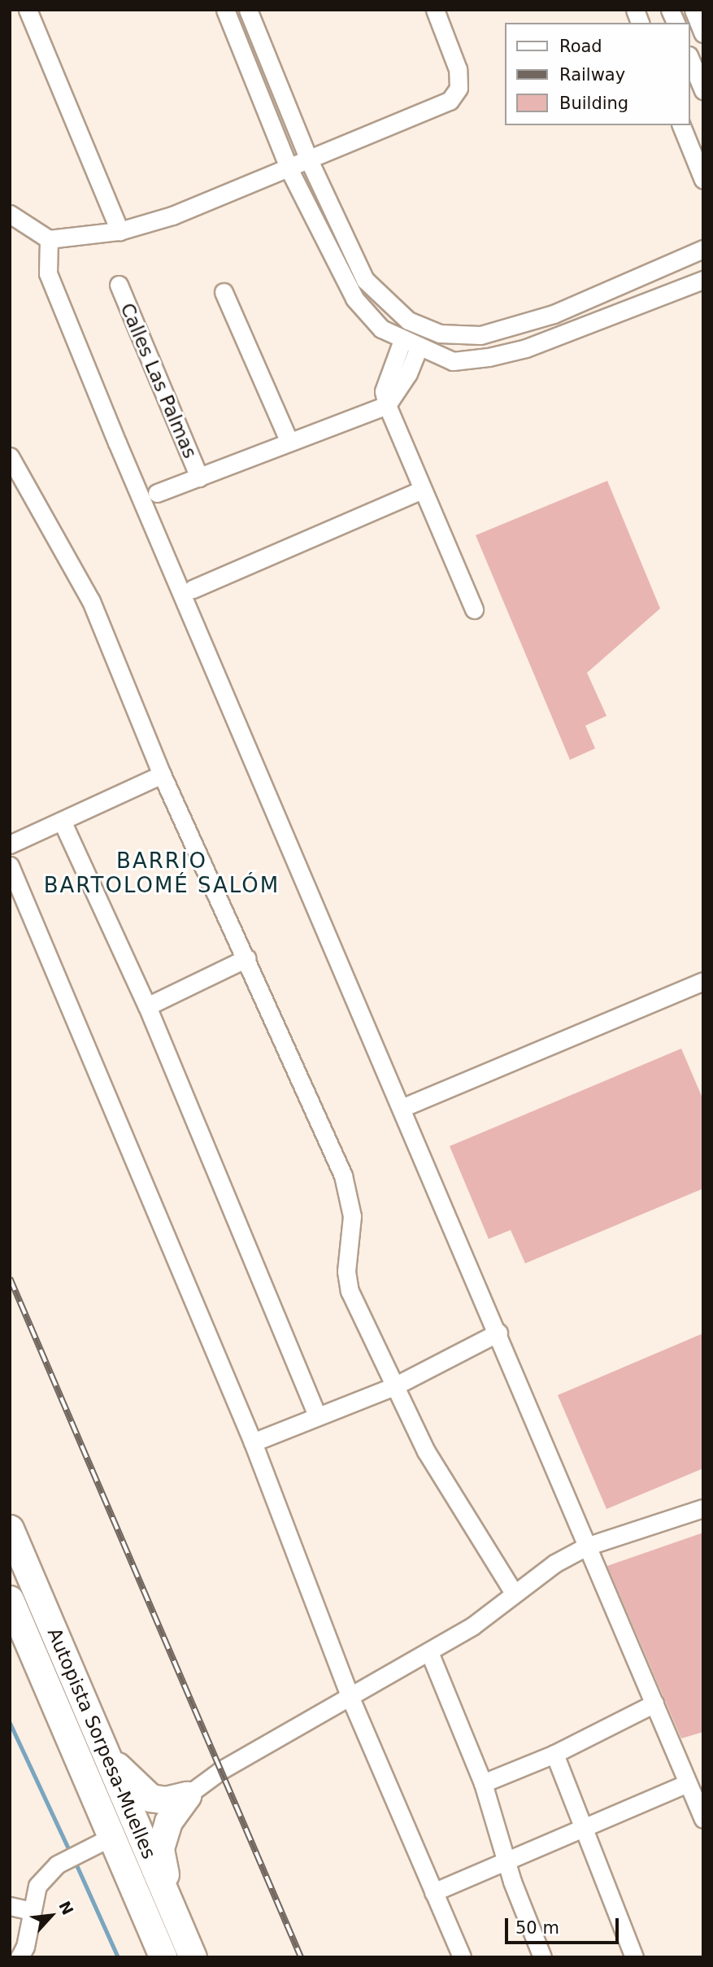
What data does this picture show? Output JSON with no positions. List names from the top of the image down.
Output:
{
  "streets": {
    "main road": ["Autopista Sorpesa-Muelles"],
    "street": ["Calles Las Palmas"]
  },
  "districts": ["BARRIO BARTOLOMÉ SALÓM"],
  "legend": ["Road", "Railway", "Building"],
  "scale_bar": "50 m",
  "north": "top right"
}
